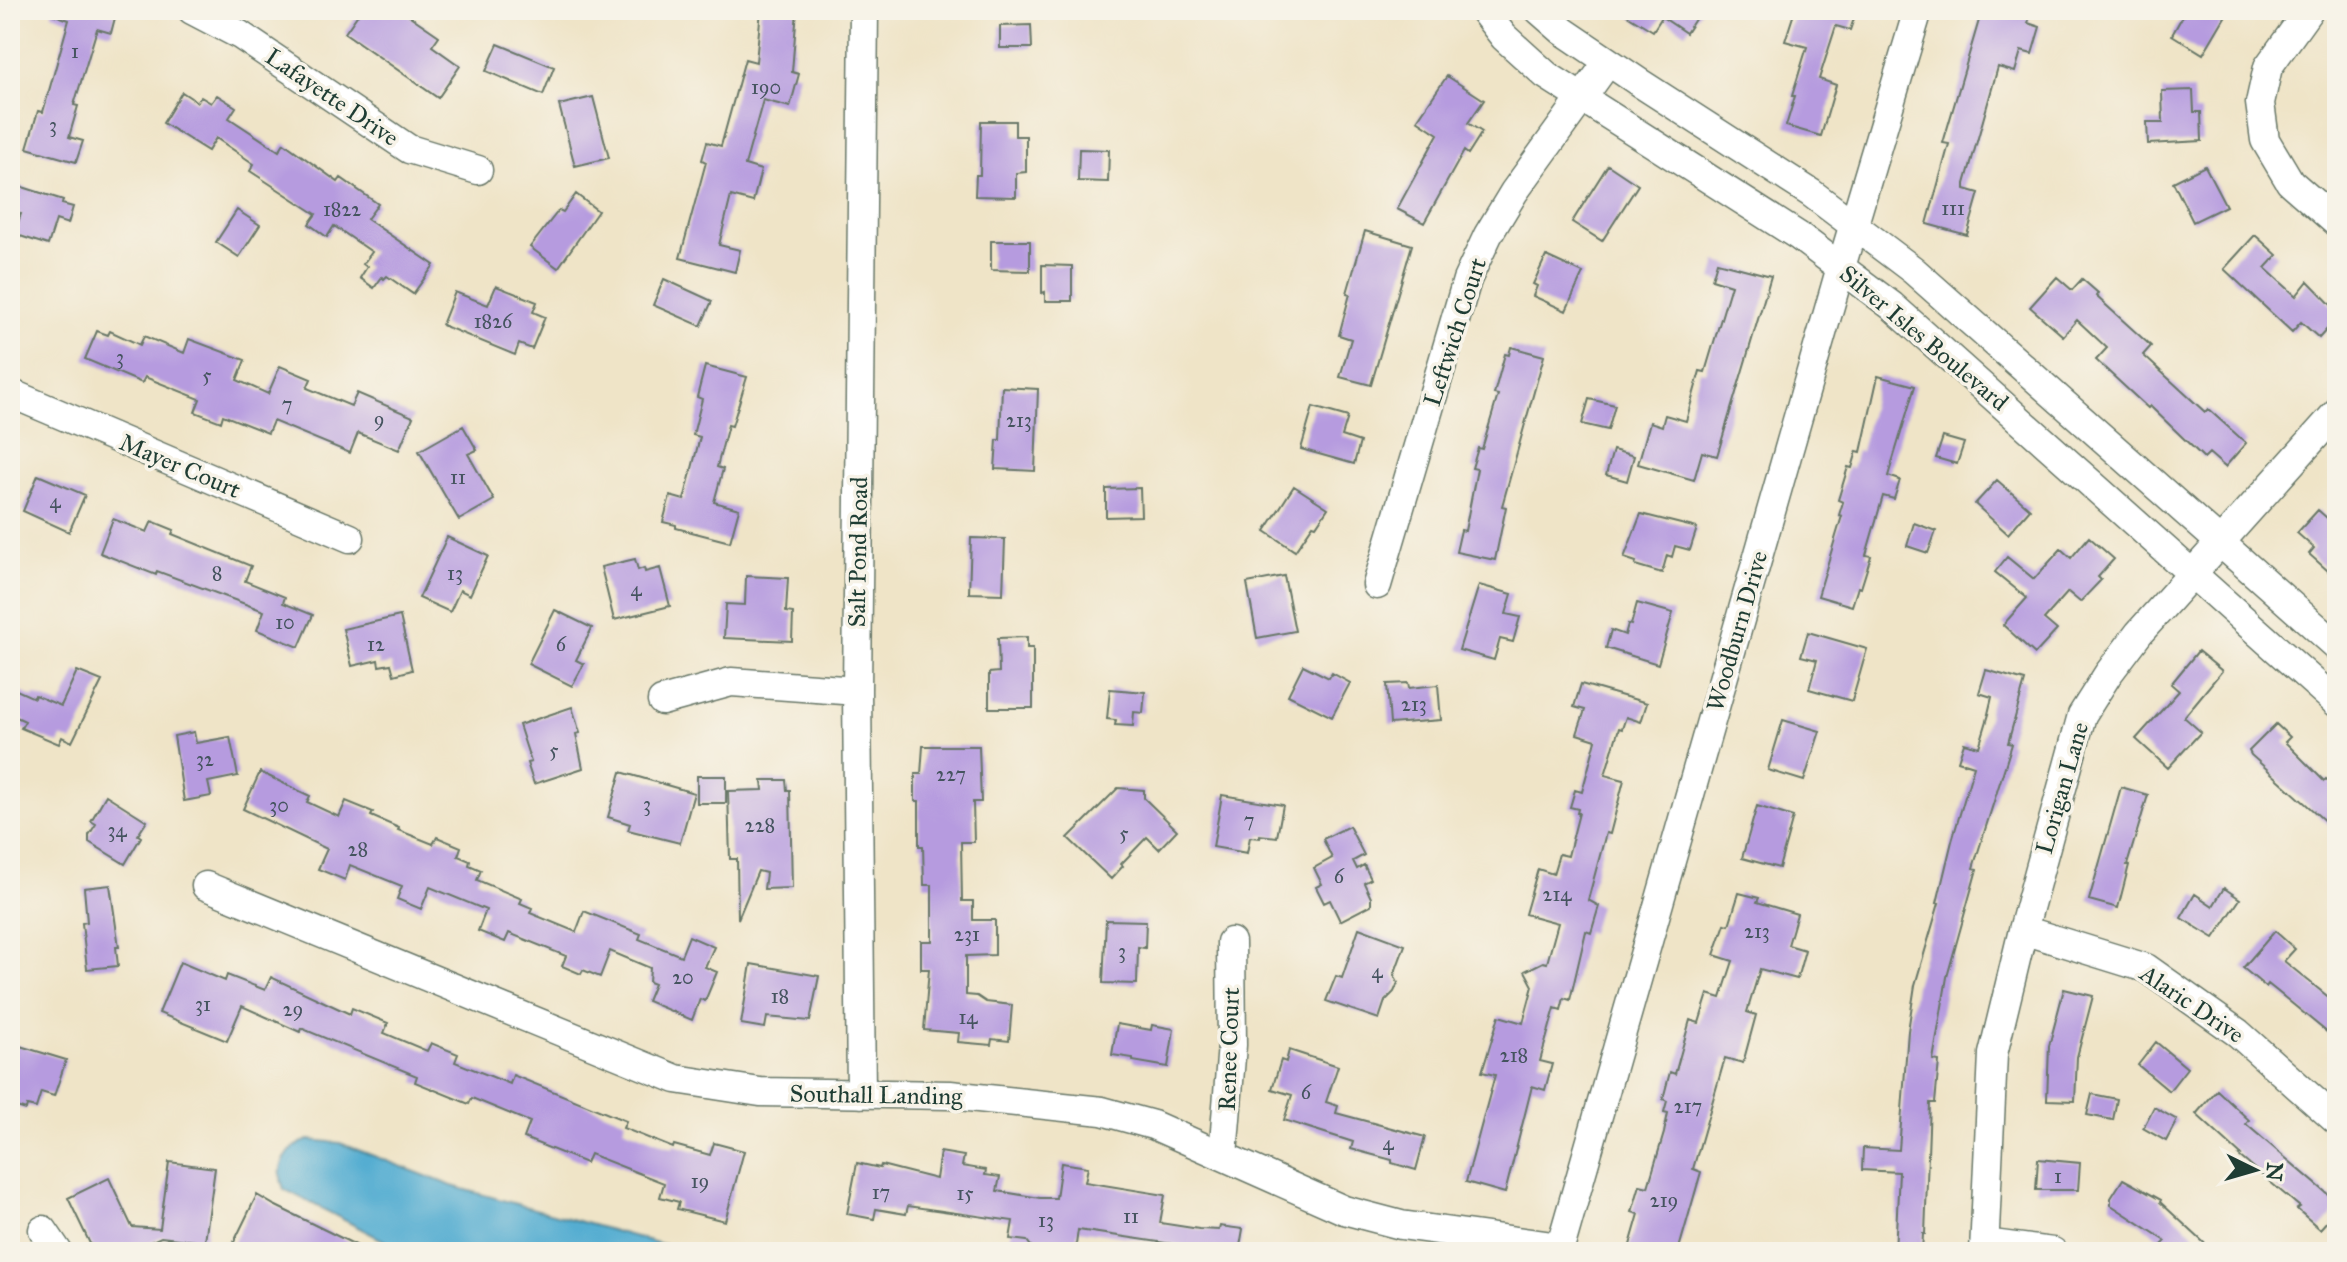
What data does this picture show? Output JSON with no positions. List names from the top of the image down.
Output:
{
  "streets": {
    "street": [
      "Lafayette Drive",
      "Leftwich Court",
      "Silver Isles Boulevard",
      "Mayer Court",
      "Salt Pond Road",
      "Woodburn Drive",
      "Lorigan Lane",
      "Alaric Drive",
      "Renee Court",
      "Southall Landing"
    ]
  },
  "crossings": [
    ["Leftwich Court", "Silver Isles Boulevard"],
    ["Silver Isles Boulevard", "Woodburn Drive"],
    ["Silver Isles Boulevard", "Lorigan Lane"],
    ["Salt Pond Road", "Southall Landing"],
    ["Woodburn Drive", "Southall Landing"],
    ["Lorigan Lane", "Alaric Drive"],
    ["Renee Court", "Southall Landing"]
  ],
  "house_numbers": [
    "1",
    "190",
    "3",
    "111",
    "1822",
    "1826",
    "3",
    "5",
    "7",
    "9",
    "213",
    "11",
    "4",
    "8",
    "13",
    "4",
    "10",
    "12",
    "6",
    "213",
    "5",
    "32",
    "227",
    "3",
    "30",
    "7",
    "228",
    "34",
    "5",
    "28",
    "6",
    "214",
    "213",
    "231",
    "3",
    "4",
    "20",
    "18",
    "31",
    "29",
    "14",
    "218",
    "6",
    "217",
    "4",
    "1",
    "19",
    "17",
    "15",
    "219",
    "11",
    "13"
  ],
  "north": "right"
}
